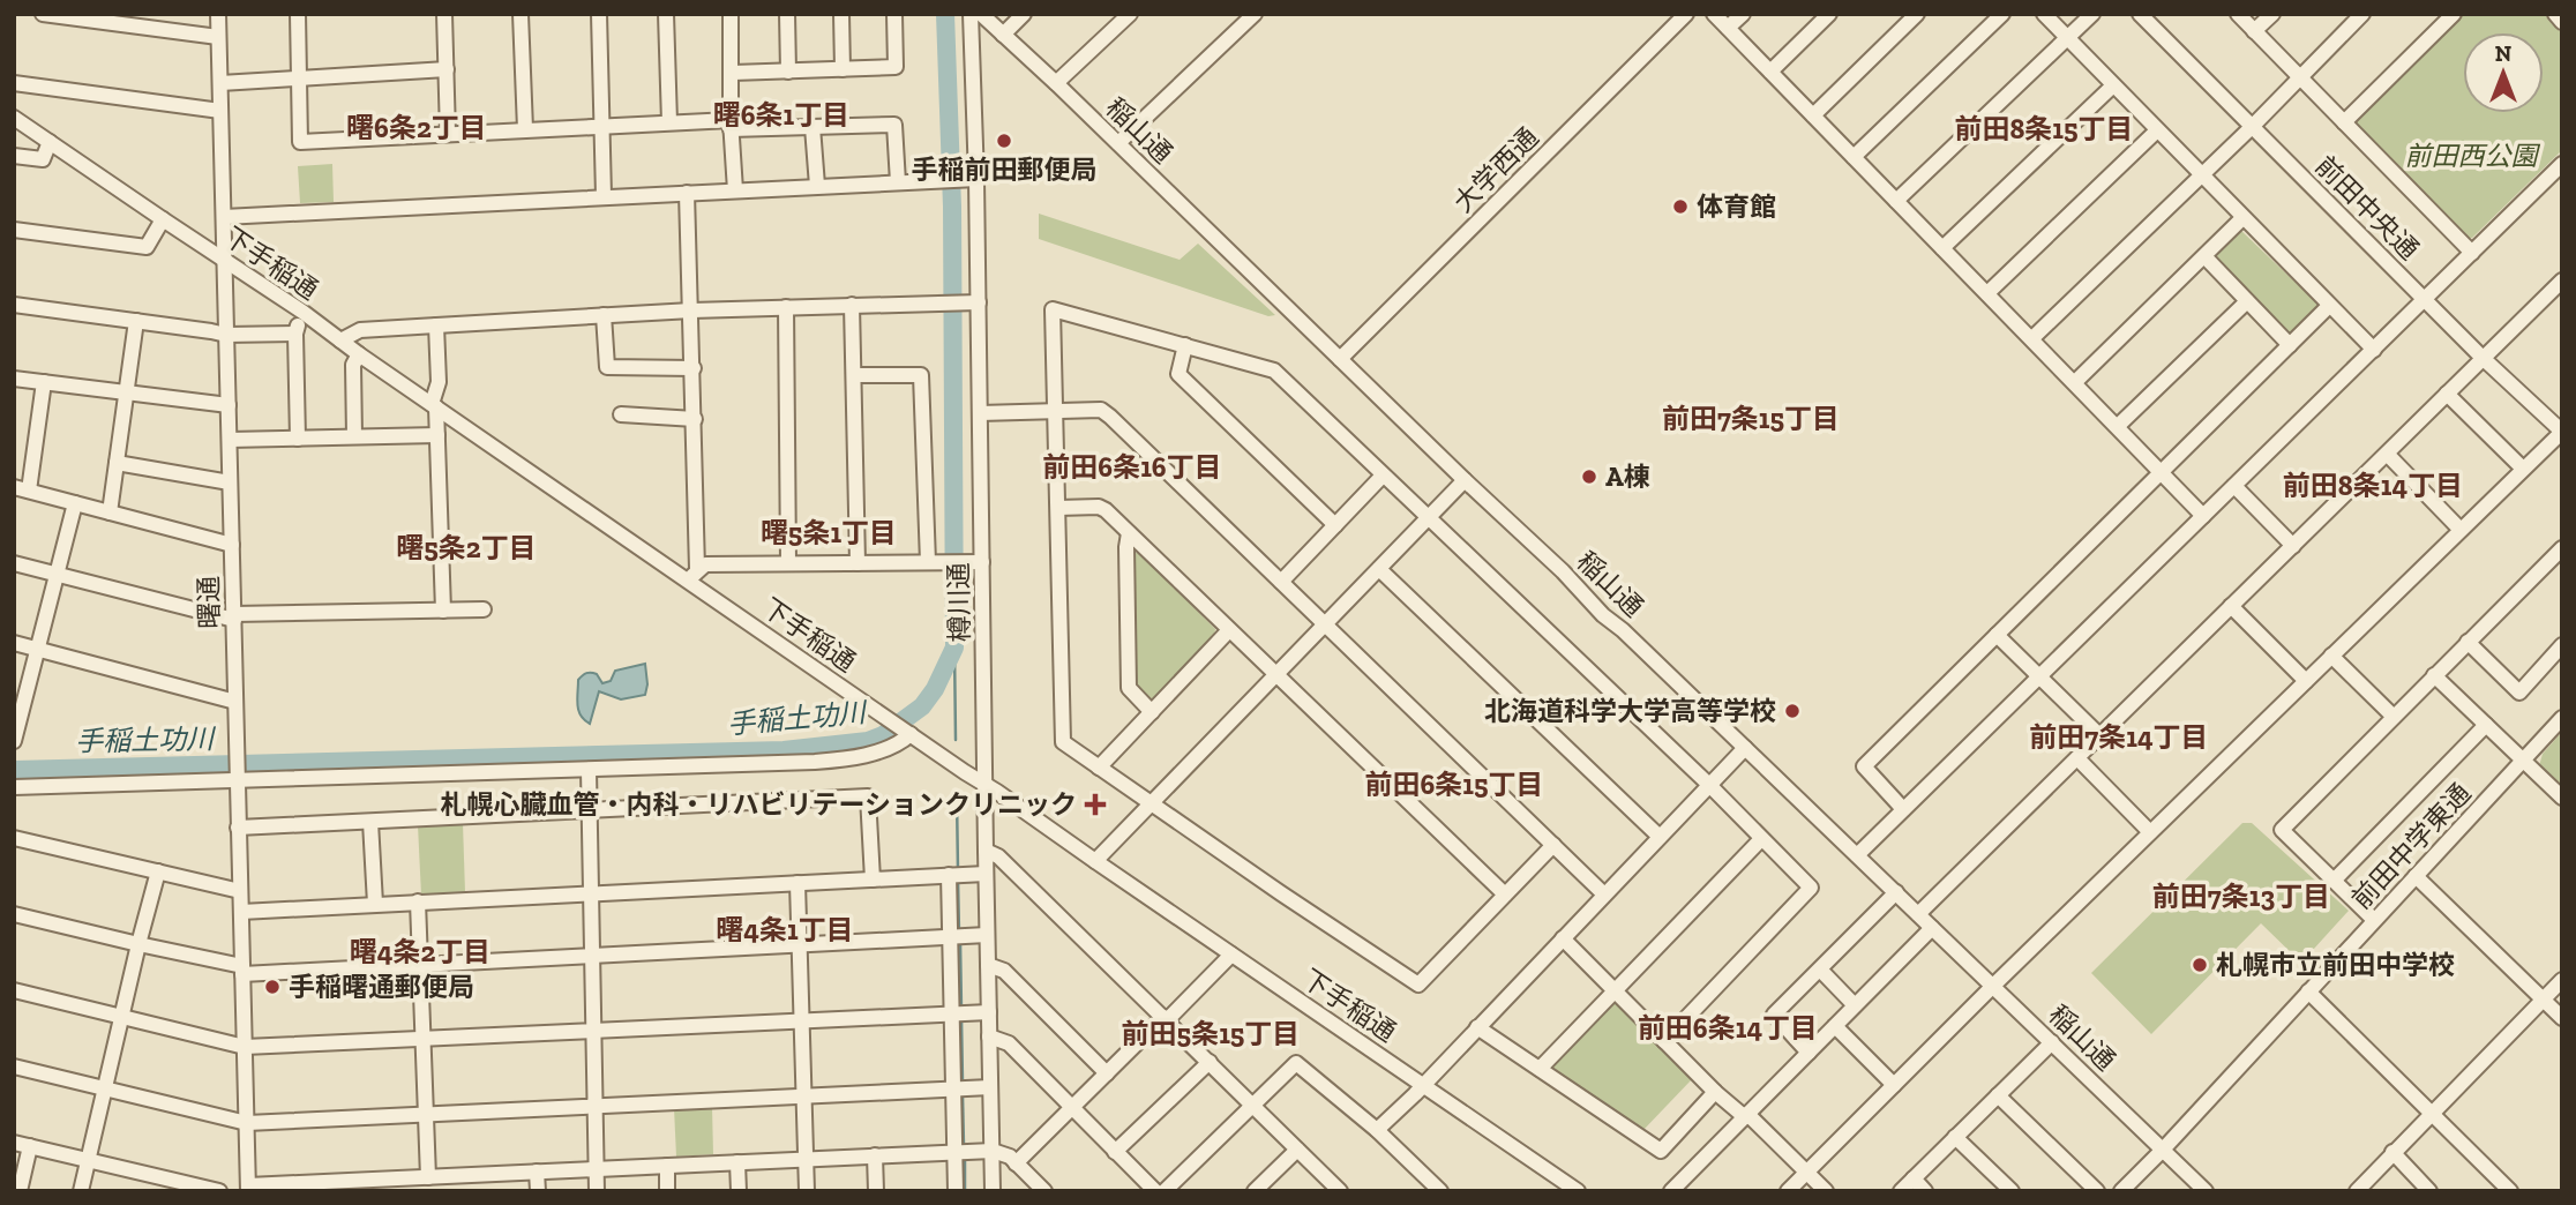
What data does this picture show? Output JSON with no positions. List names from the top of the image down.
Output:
{
  "streets": {
    "street": [
      "稲山通",
      "大学西通",
      "前田中央通",
      "下手稲通",
      "曙通",
      "樽川通",
      "前田中学東通"
    ]
  },
  "crossings": [
    ["稲山通", "大学西通"],
    ["稲山通", "前田中学東通"],
    ["下手稲通", "曙通"],
    ["下手稲通", "樽川通"]
  ],
  "districts": [
    "曙6条1丁目",
    "曙6条2丁目",
    "前田8条15丁目",
    "前田7条15丁目",
    "前田6条16丁目",
    "前田8条14丁目",
    "曙5条1丁目",
    "曙5条2丁目",
    "前田7条14丁目",
    "前田6条15丁目",
    "前田7条13丁目",
    "曙4条1丁目",
    "曙4条2丁目",
    "前田6条14丁目",
    "前田5条15丁目"
  ],
  "water": ["手稲土功川"],
  "parks": ["前田西公園"],
  "places": {
    "other": [
      "手稲前田郵便局",
      "体育館",
      "A棟",
      "北海道科学大学高等学校",
      "札幌市立前田中学校",
      "手稲曙通郵便局"
    ],
    "health": ["札幌心臓血管・内科・リハビリテーションクリニック"]
  },
  "north": "top"
}
